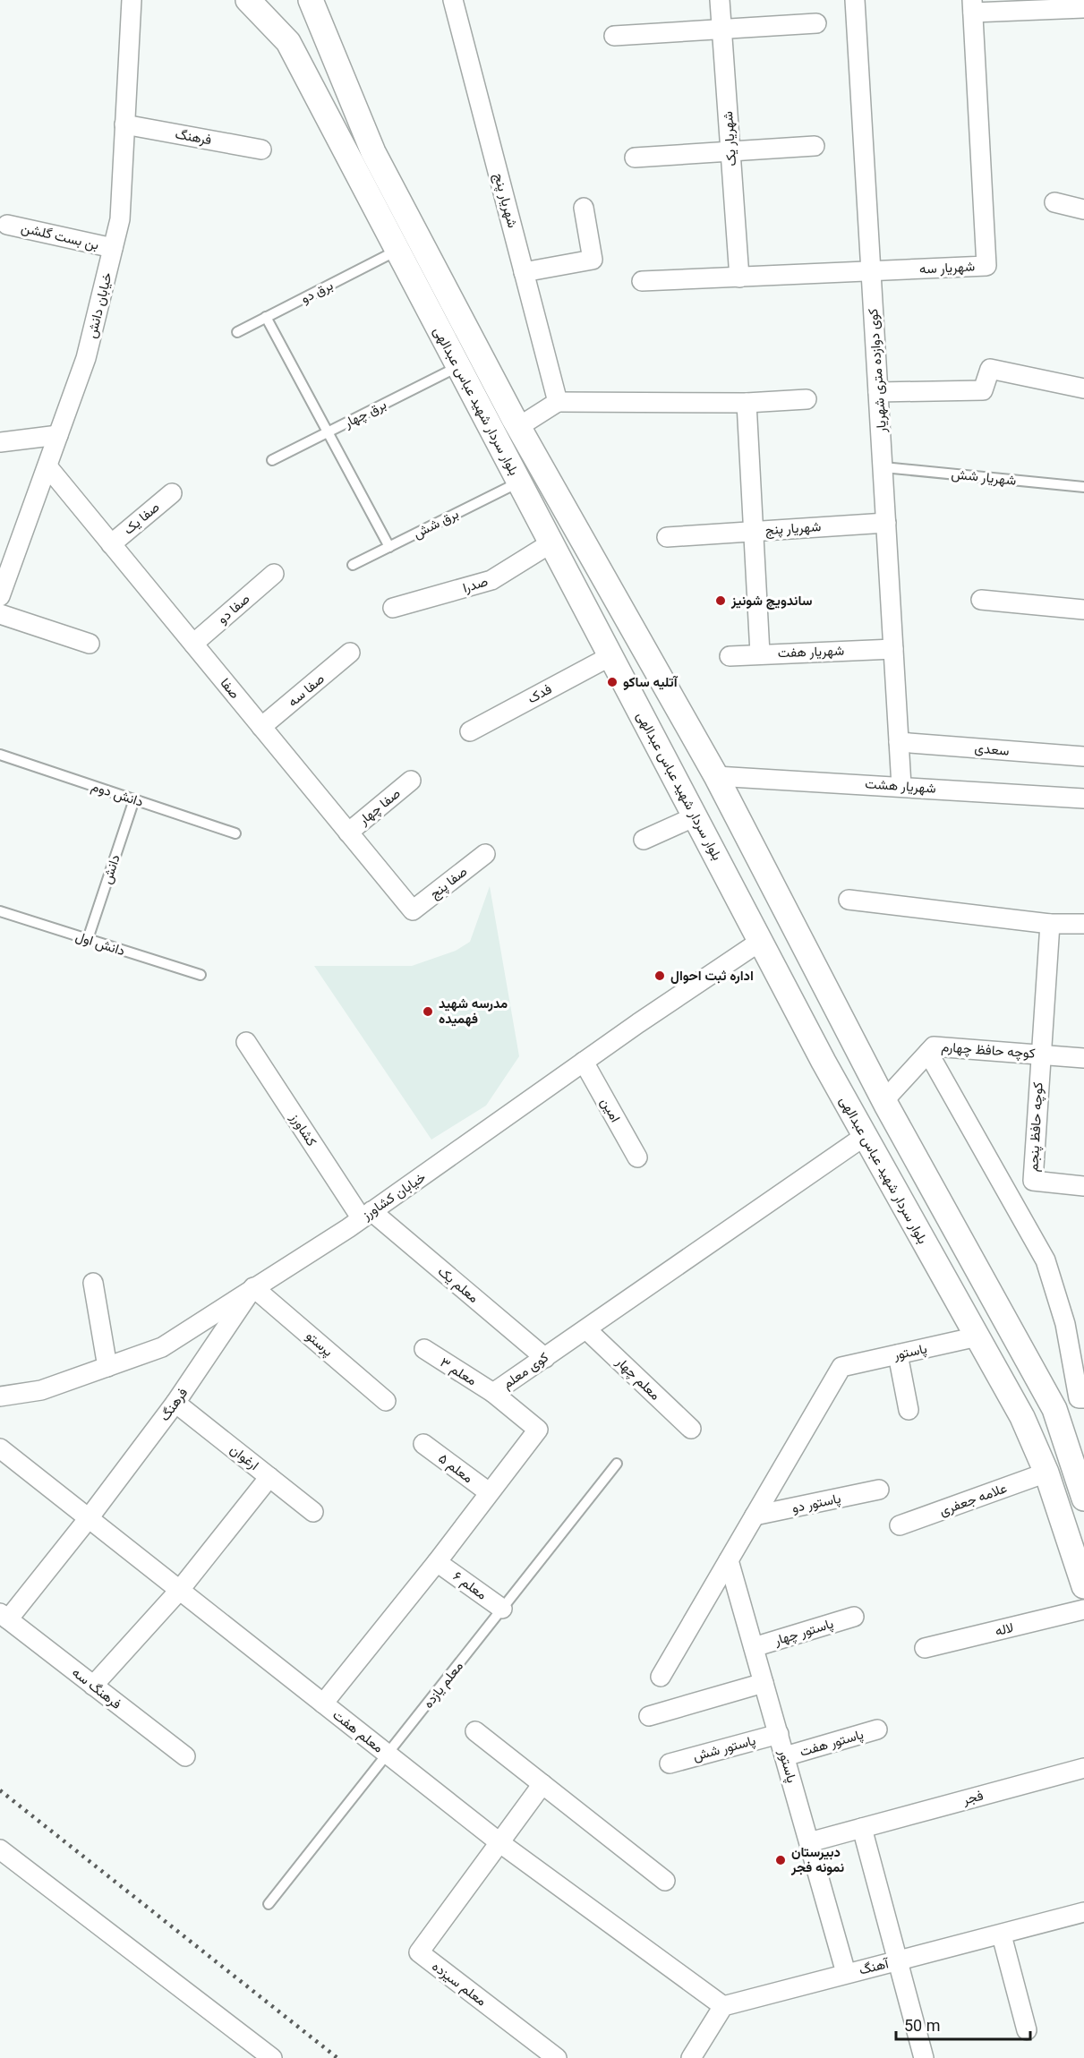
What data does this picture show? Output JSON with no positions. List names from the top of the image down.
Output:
{
  "streets": {
    "street": [
      "فرهنگ",
      "شهریار یک",
      "شهریار پنج",
      "بن بست گلشن",
      "شهریار سه",
      "خیابان دانش",
      "کوی دوازده متری شهریار",
      "بلوار سردار شهید عباس عبدالهی",
      "صفا یک",
      "صدرا",
      "صفا دو",
      "شهریار هفت",
      "صفا",
      "صفا سه",
      "فدک",
      "سعدی",
      "شهریار هشت",
      "صفا چهار",
      "صفا پنج",
      "کوچه حافظ چهارم",
      "امین",
      "کوچه حافظ پنجم",
      "کشاورز",
      "خیابان کشاورز",
      "معلم یک",
      "پرستو",
      "پاستور",
      "کوی معلم",
      "معلم ۳",
      "معلم چهار",
      "ارغوان",
      "معلم ۵",
      "علامه جعفری",
      "پاستور دو",
      "معلم ۶",
      "لاله",
      "پاستور چهار",
      "فرهنگ سه",
      "معلم هفت",
      "پاستور هفت",
      "پاستور شش",
      "فجر",
      "آهنگ",
      "معلم سیزده"
    ],
    "lane": [
      "برق دو",
      "برق چهار",
      "شهریار شش",
      "برق شش",
      "دانش دوم",
      "دانش",
      "دانش اول",
      "معلم یازده"
    ]
  },
  "crossings": [
    ["فرهنگ", "خیابان دانش"],
    ["فرهنگ", "خیابان کشاورز"],
    ["فرهنگ", "پرستو"],
    ["فرهنگ", "ارغوان"],
    ["فرهنگ", "فرهنگ سه"],
    ["فرهنگ", "معلم هفت"],
    ["شهریار یک", "شهریار سه"],
    ["شهریار پنج", "کوی دوازده متری شهریار"],
    ["بن بست گلشن", "خیابان دانش"],
    ["شهریار سه", "کوی دوازده متری شهریار"],
    ["برق دو", "بلوار سردار شهید عباس عبدالهی"],
    ["خیابان دانش", "صفا"],
    ["کوی دوازده متری شهریار", "شهریار شش"],
    ["کوی دوازده متری شهریار", "شهریار هفت"],
    ["کوی دوازده متری شهریار", "سعدی"],
    ["کوی دوازده متری شهریار", "شهریار هشت"],
    ["بلوار سردار شهید عباس عبدالهی", "برق چهار"],
    ["بلوار سردار شهید عباس عبدالهی", "برق شش"],
    ["بلوار سردار شهید عباس عبدالهی", "صدرا"],
    ["بلوار سردار شهید عباس عبدالهی", "فدک"],
    ["بلوار سردار شهید عباس عبدالهی", "شهریار هشت"],
    ["بلوار سردار شهید عباس عبدالهی", "کوچه حافظ چهارم"],
    ["بلوار سردار شهید عباس عبدالهی", "خیابان کشاورز"],
    ["بلوار سردار شهید عباس عبدالهی", "پاستور"],
    ["بلوار سردار شهید عباس عبدالهی", "کوی معلم"],
    ["بلوار سردار شهید عباس عبدالهی", "علامه جعفری"],
    ["صفا یک", "صفا"],
    ["صفا دو", "صفا"],
    ["صفا", "صفا سه"],
    ["صفا", "صفا چهار"],
    ["صفا", "صفا پنج"],
    ["دانش دوم", "دانش"],
    ["دانش", "دانش اول"],
    ["کوچه حافظ چهارم", "کوچه حافظ پنجم"],
    ["امین", "خیابان کشاورز"],
    ["کشاورز", "خیابان کشاورز"],
    ["کشاورز", "معلم یک"],
    ["خیابان کشاورز", "معلم یک"],
    ["خیابان کشاورز", "پرستو"],
    ["معلم یک", "کوی معلم"],
    ["پاستور", "پاستور دو"],
    ["پاستور", "پاستور چهار"],
    ["پاستور", "پاستور هفت"],
    ["پاستور", "پاستور شش"],
    ["پاستور", "فجر"],
    ["پاستور", "آهنگ"],
    ["کوی معلم", "معلم ۳"],
    ["کوی معلم", "معلم چهار"],
    ["کوی معلم", "معلم ۵"],
    ["کوی معلم", "معلم ۶"],
    ["کوی معلم", "معلم هفت"],
    ["معلم ۶", "معلم یازده"],
    ["معلم یازده", "معلم هفت"],
    ["فرهنگ سه", "معلم هفت"],
    ["معلم هفت", "آهنگ"],
    ["معلم هفت", "معلم سیزده"]
  ],
  "places": [
    "ساندویچ شونیز",
    "آتلیه ساکو",
    "اداره ثبت احوال",
    "مدرسه شهید فهمیده",
    "دبیرستان نمونه فجر"
  ],
  "scale_bar": "50 m"
}
